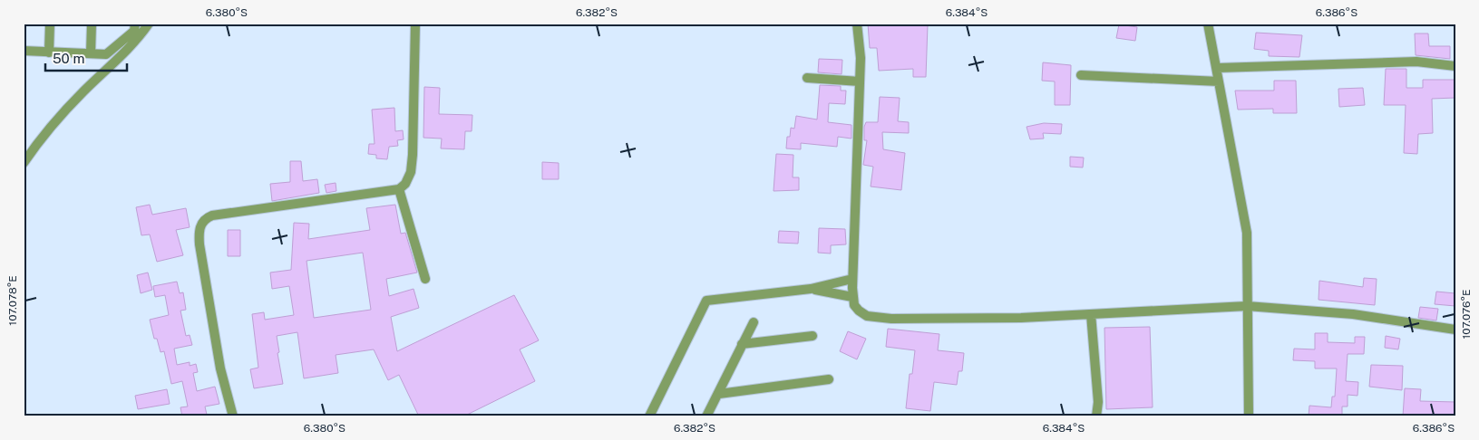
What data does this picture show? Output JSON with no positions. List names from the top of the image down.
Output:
{
  "scale_bar": "50 m",
  "coordinates": [
    "6.380°S",
    "6.382°S",
    "6.384°S",
    "6.386°S",
    "107.078°E",
    "107.076°E"
  ]
}
